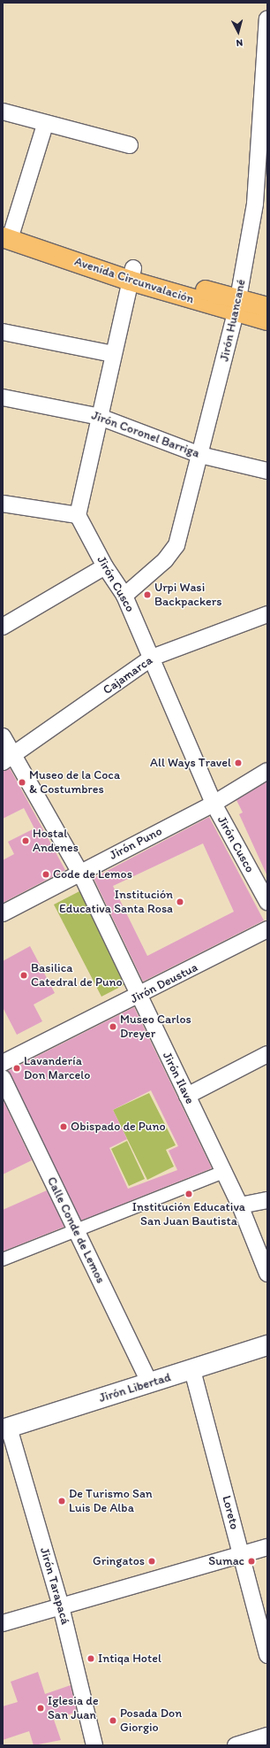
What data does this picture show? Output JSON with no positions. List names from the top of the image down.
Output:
{
  "streets": {
    "highway": ["Avenida Circunvalación"],
    "street": [
      "Jirón Huancané",
      "Jirón Coronel Barriga",
      "Jirón Cusco",
      "Cajamarca",
      "Jirón Puno",
      "Jirón Deustua",
      "Jirón Ilave",
      "Calle Conde de Lemos",
      "Jirón Libertad",
      "Loreto",
      "Jirón Tarapacá"
    ]
  },
  "crossings": [
    ["Avenida Circunvalación", "Jirón Huancané"],
    ["Jirón Huancané", "Jirón Coronel Barriga"],
    ["Jirón Huancané", "Jirón Cusco"],
    ["Jirón Cusco", "Cajamarca"],
    ["Jirón Cusco", "Jirón Puno"],
    ["Cajamarca", "Jirón Ilave"],
    ["Jirón Puno", "Jirón Ilave"],
    ["Jirón Deustua", "Jirón Ilave"],
    ["Calle Conde de Lemos", "Jirón Libertad"],
    ["Jirón Libertad", "Loreto"],
    ["Jirón Libertad", "Jirón Tarapacá"]
  ],
  "places": [
    "Urpi Wasi Backpackers",
    "All Ways Travel",
    "Museo de la Coca & Costumbres",
    "Hostal Andenes",
    "Code de Lemos",
    "Institución Educativa Santa Rosa",
    "Basilica Catedral de Puno",
    "Museo Carlos Dreyer",
    "Lavandería Don Marcelo",
    "Obispado de Puno",
    "Institución Educativa San Juan Bautista",
    "De Turismo San Luis De Alba",
    "Gringatos",
    "Sumac",
    "Intiqa Hotel",
    "Iglesia de San Juan",
    "Posada Don Giorgio"
  ],
  "north": "bottom"
}
